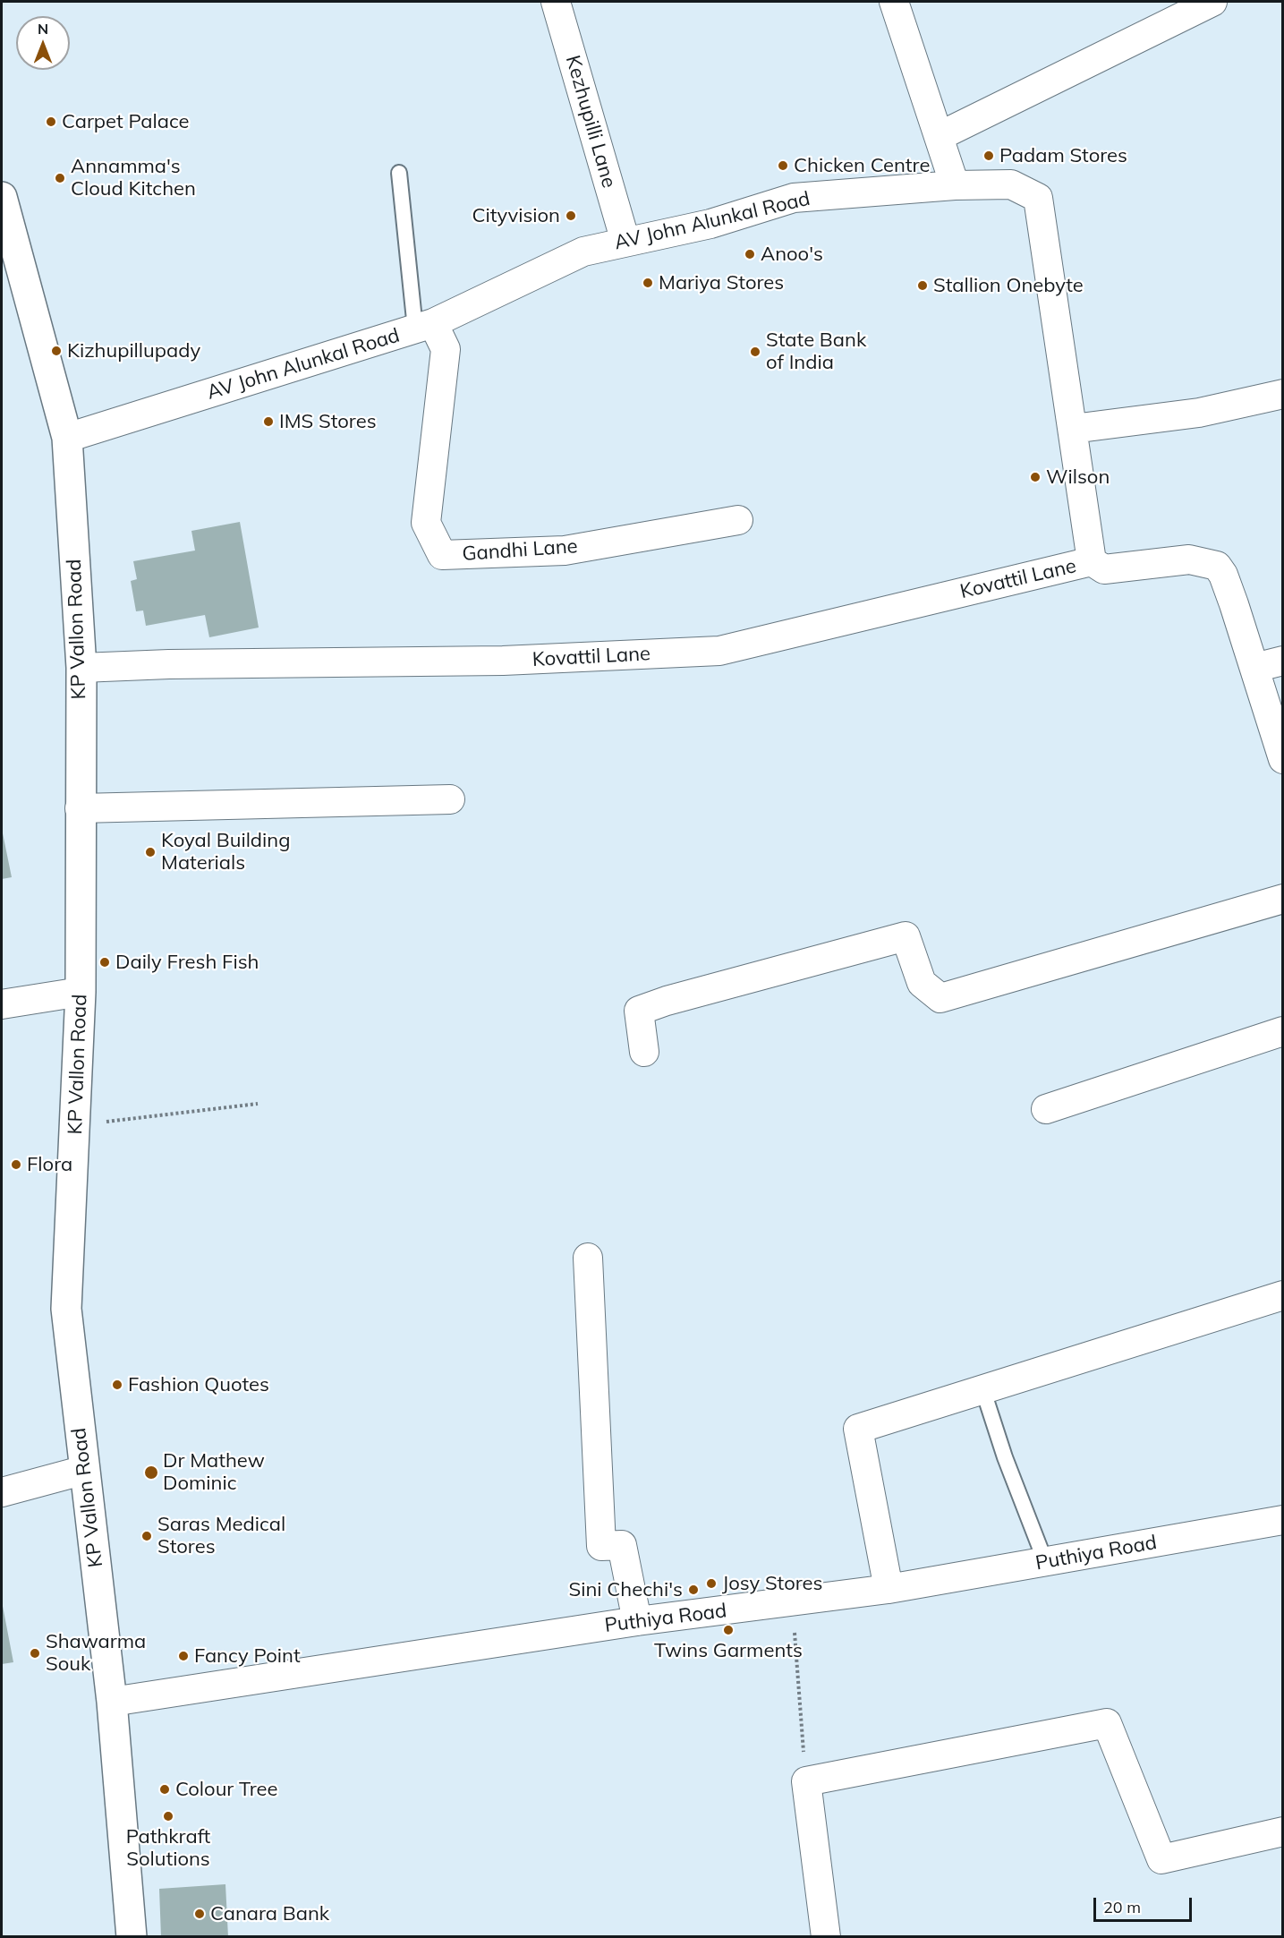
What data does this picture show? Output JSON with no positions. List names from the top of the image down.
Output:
{
  "streets": {
    "street": [
      "Kezhupilli Lane",
      "AV John Alunkal Road",
      "Gandhi Lane",
      "Kovattil Lane",
      "KP Vallon Road",
      "Puthiya Road"
    ]
  },
  "crossings": [
    ["Kezhupilli Lane", "AV John Alunkal Road"],
    ["AV John Alunkal Road", "Gandhi Lane"],
    ["AV John Alunkal Road", "KP Vallon Road"],
    ["Kovattil Lane", "KP Vallon Road"],
    ["KP Vallon Road", "Puthiya Road"]
  ],
  "places": [
    "Carpet Palace",
    "Padam Stores",
    "Chicken Centre",
    "Annamma's Cloud Kitchen",
    "Cityvision",
    "Anoo's",
    "Mariya Stores",
    "Stallion Onebyte",
    "Kizhupillupady",
    "State Bank of India",
    "IMS Stores",
    "Wilson",
    "Koyal Building Materials",
    "Daily Fresh Fish",
    "Flora",
    "Fashion Quotes",
    "Dr Mathew Dominic",
    "Saras Medical Stores",
    "Josy Stores",
    "Sini Chechi's",
    "Twins Garments",
    "Shawarma Souk",
    "Fancy Point",
    "Colour Tree",
    "Pathkraft Solutions",
    "Canara Bank"
  ],
  "scale_bar": "20 m",
  "north": "top"
}
